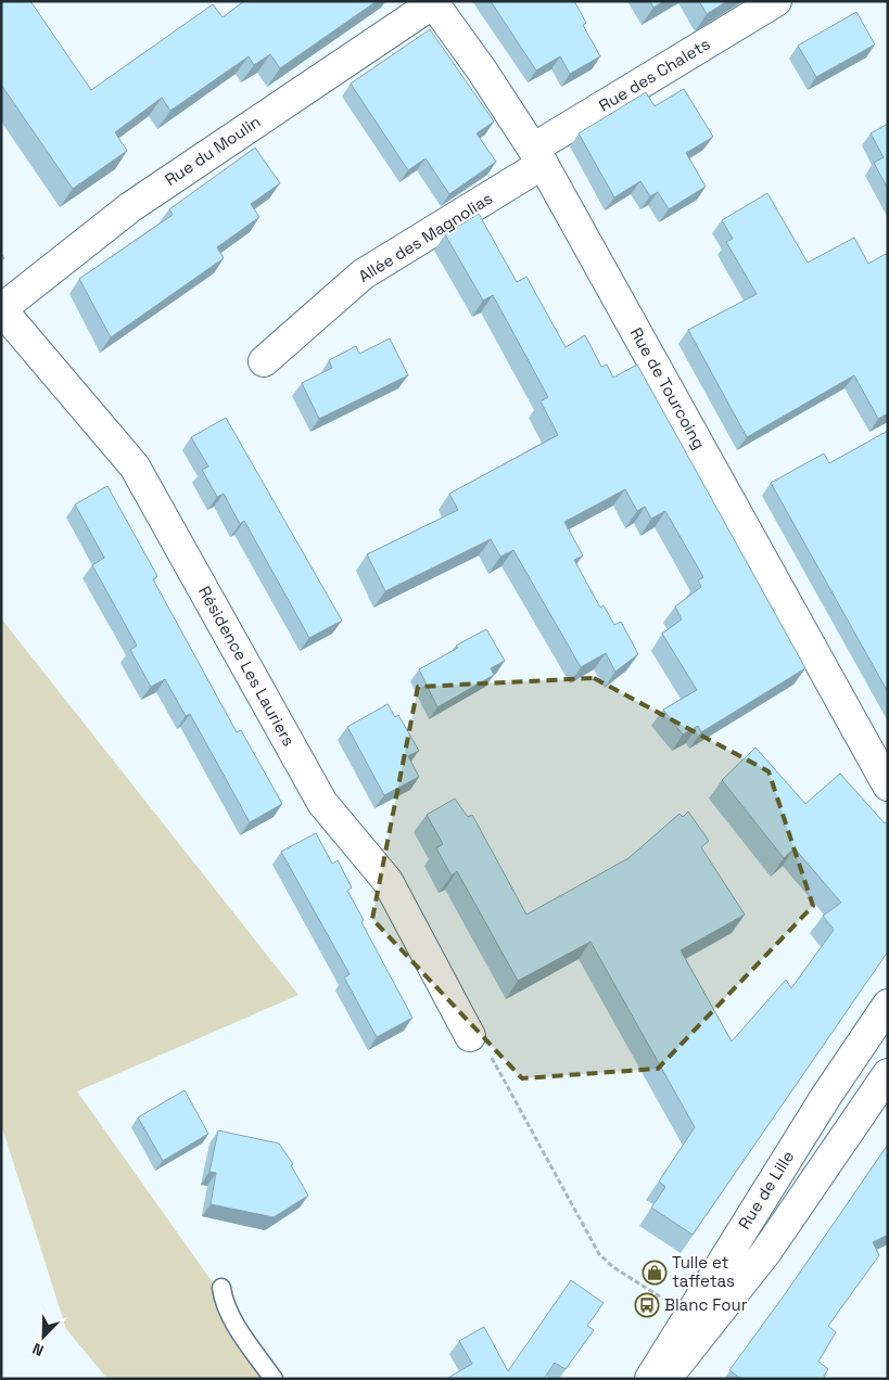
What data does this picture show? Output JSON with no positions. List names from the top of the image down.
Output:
{
  "streets": {
    "street": [
      "Rue des Chalets",
      "Rue du Moulin",
      "Allée des Magnolias",
      "Rue de Tourcoing",
      "Résidence Les Lauriers",
      "Rue de Lille"
    ]
  },
  "crossings": [
    ["Rue des Chalets", "Allée des Magnolias"],
    ["Rue des Chalets", "Rue de Tourcoing"],
    ["Rue du Moulin", "Rue de Tourcoing"],
    ["Rue du Moulin", "Résidence Les Lauriers"],
    ["Allée des Magnolias", "Rue de Tourcoing"]
  ],
  "places": {
    "shop": ["Tulle et taffetas"],
    "bus stop": ["Blanc Four"]
  },
  "north": "bottom left"
}
